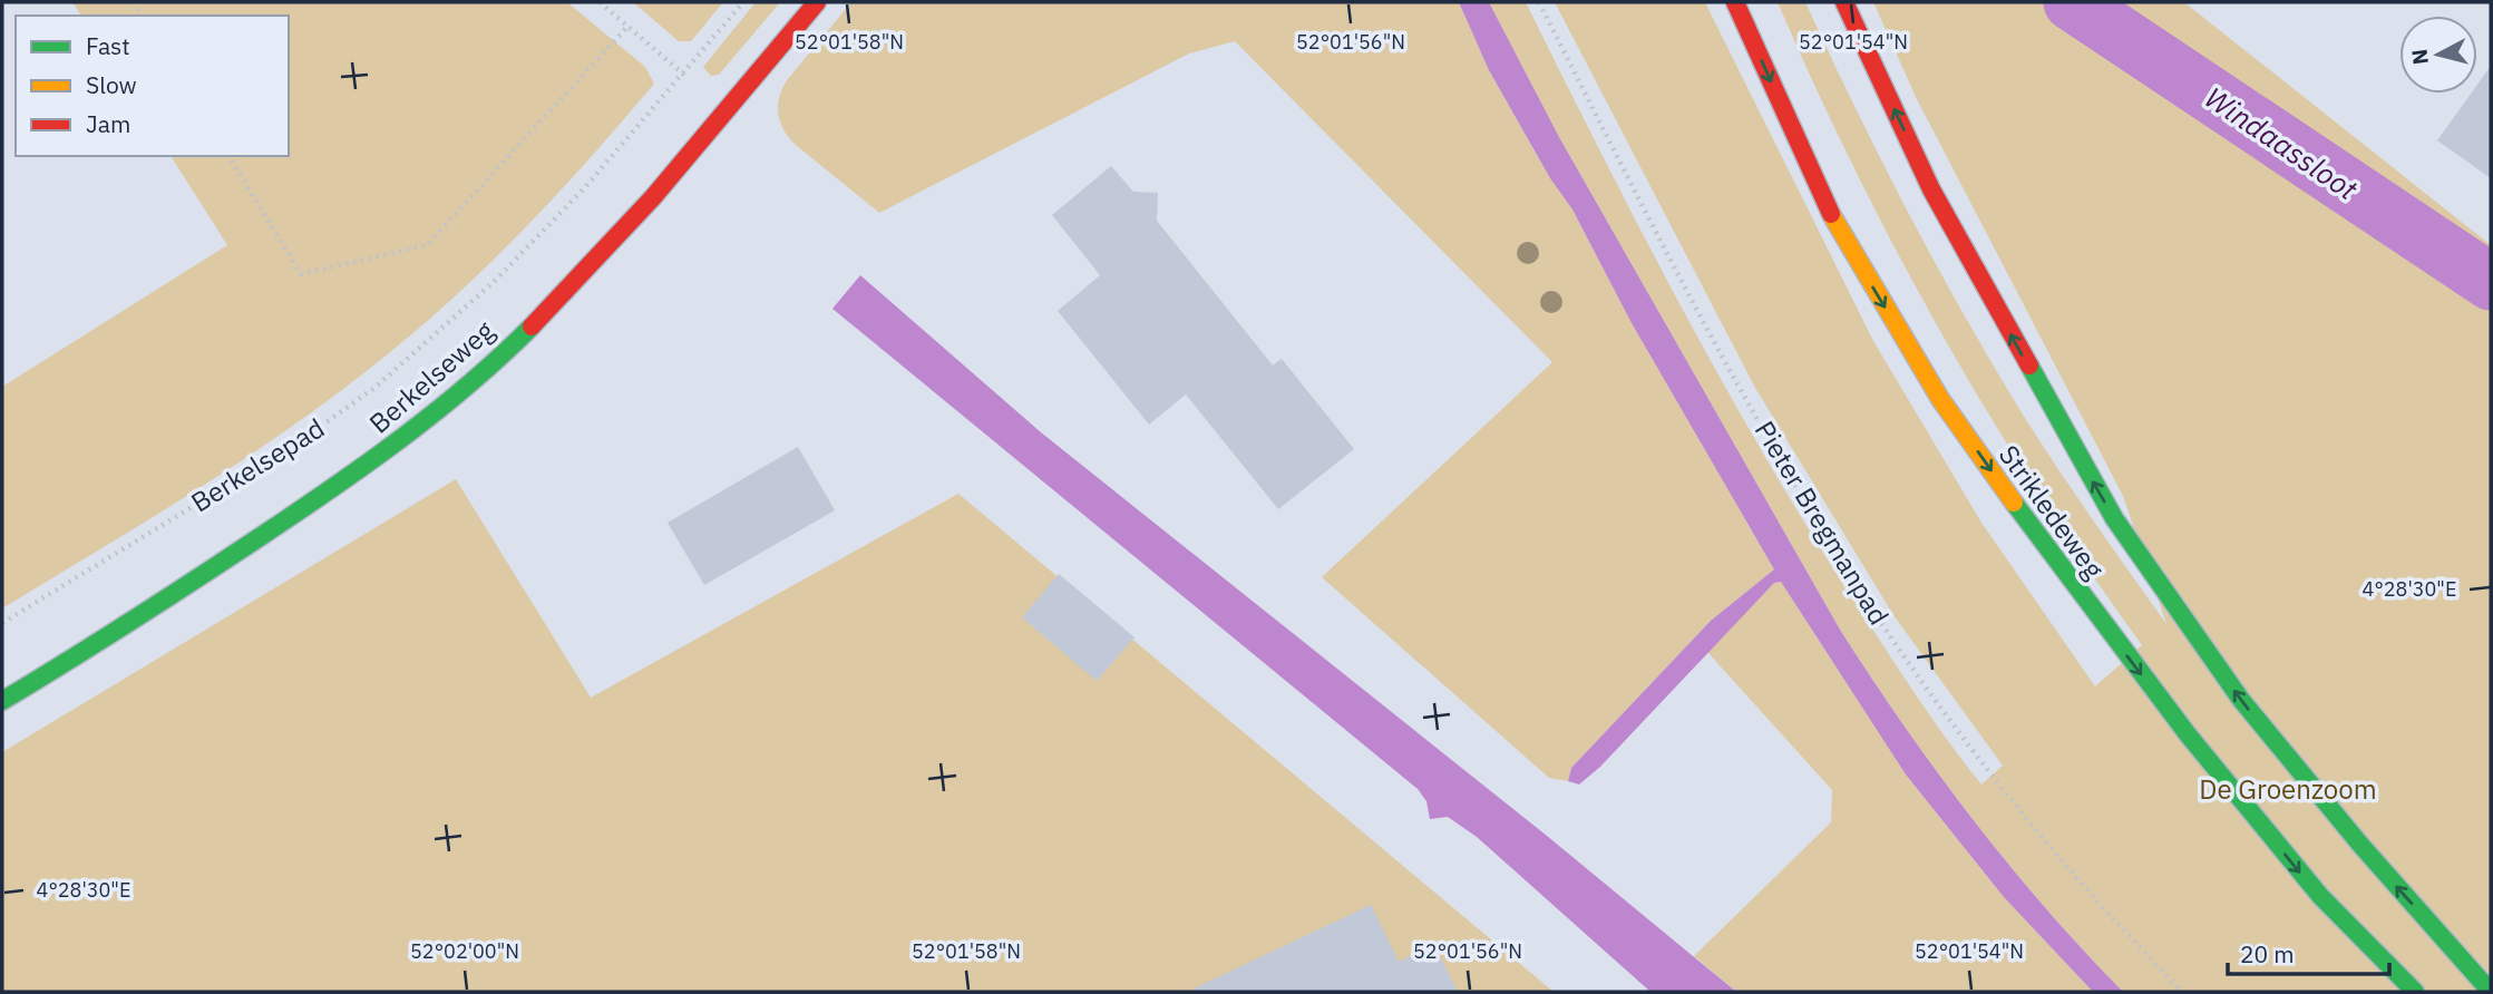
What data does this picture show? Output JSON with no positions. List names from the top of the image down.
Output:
{
  "streets": {
    "main road": ["Berkelseweg", "Strikledeweg"],
    "path": ["Berkelsepad", "Pieter Bregmanpad"]
  },
  "water": ["Windaassloot"],
  "parks": ["De Groenzoom"],
  "legend": ["Fast", "Slow", "Jam"],
  "scale_bar": "20 m",
  "north": "left",
  "coordinates": [
    "52°01'58\"N",
    "52°01'56\"N",
    "52°01'54\"N",
    "4°28'30\"E",
    "52°02'00\"N"
  ]
}
